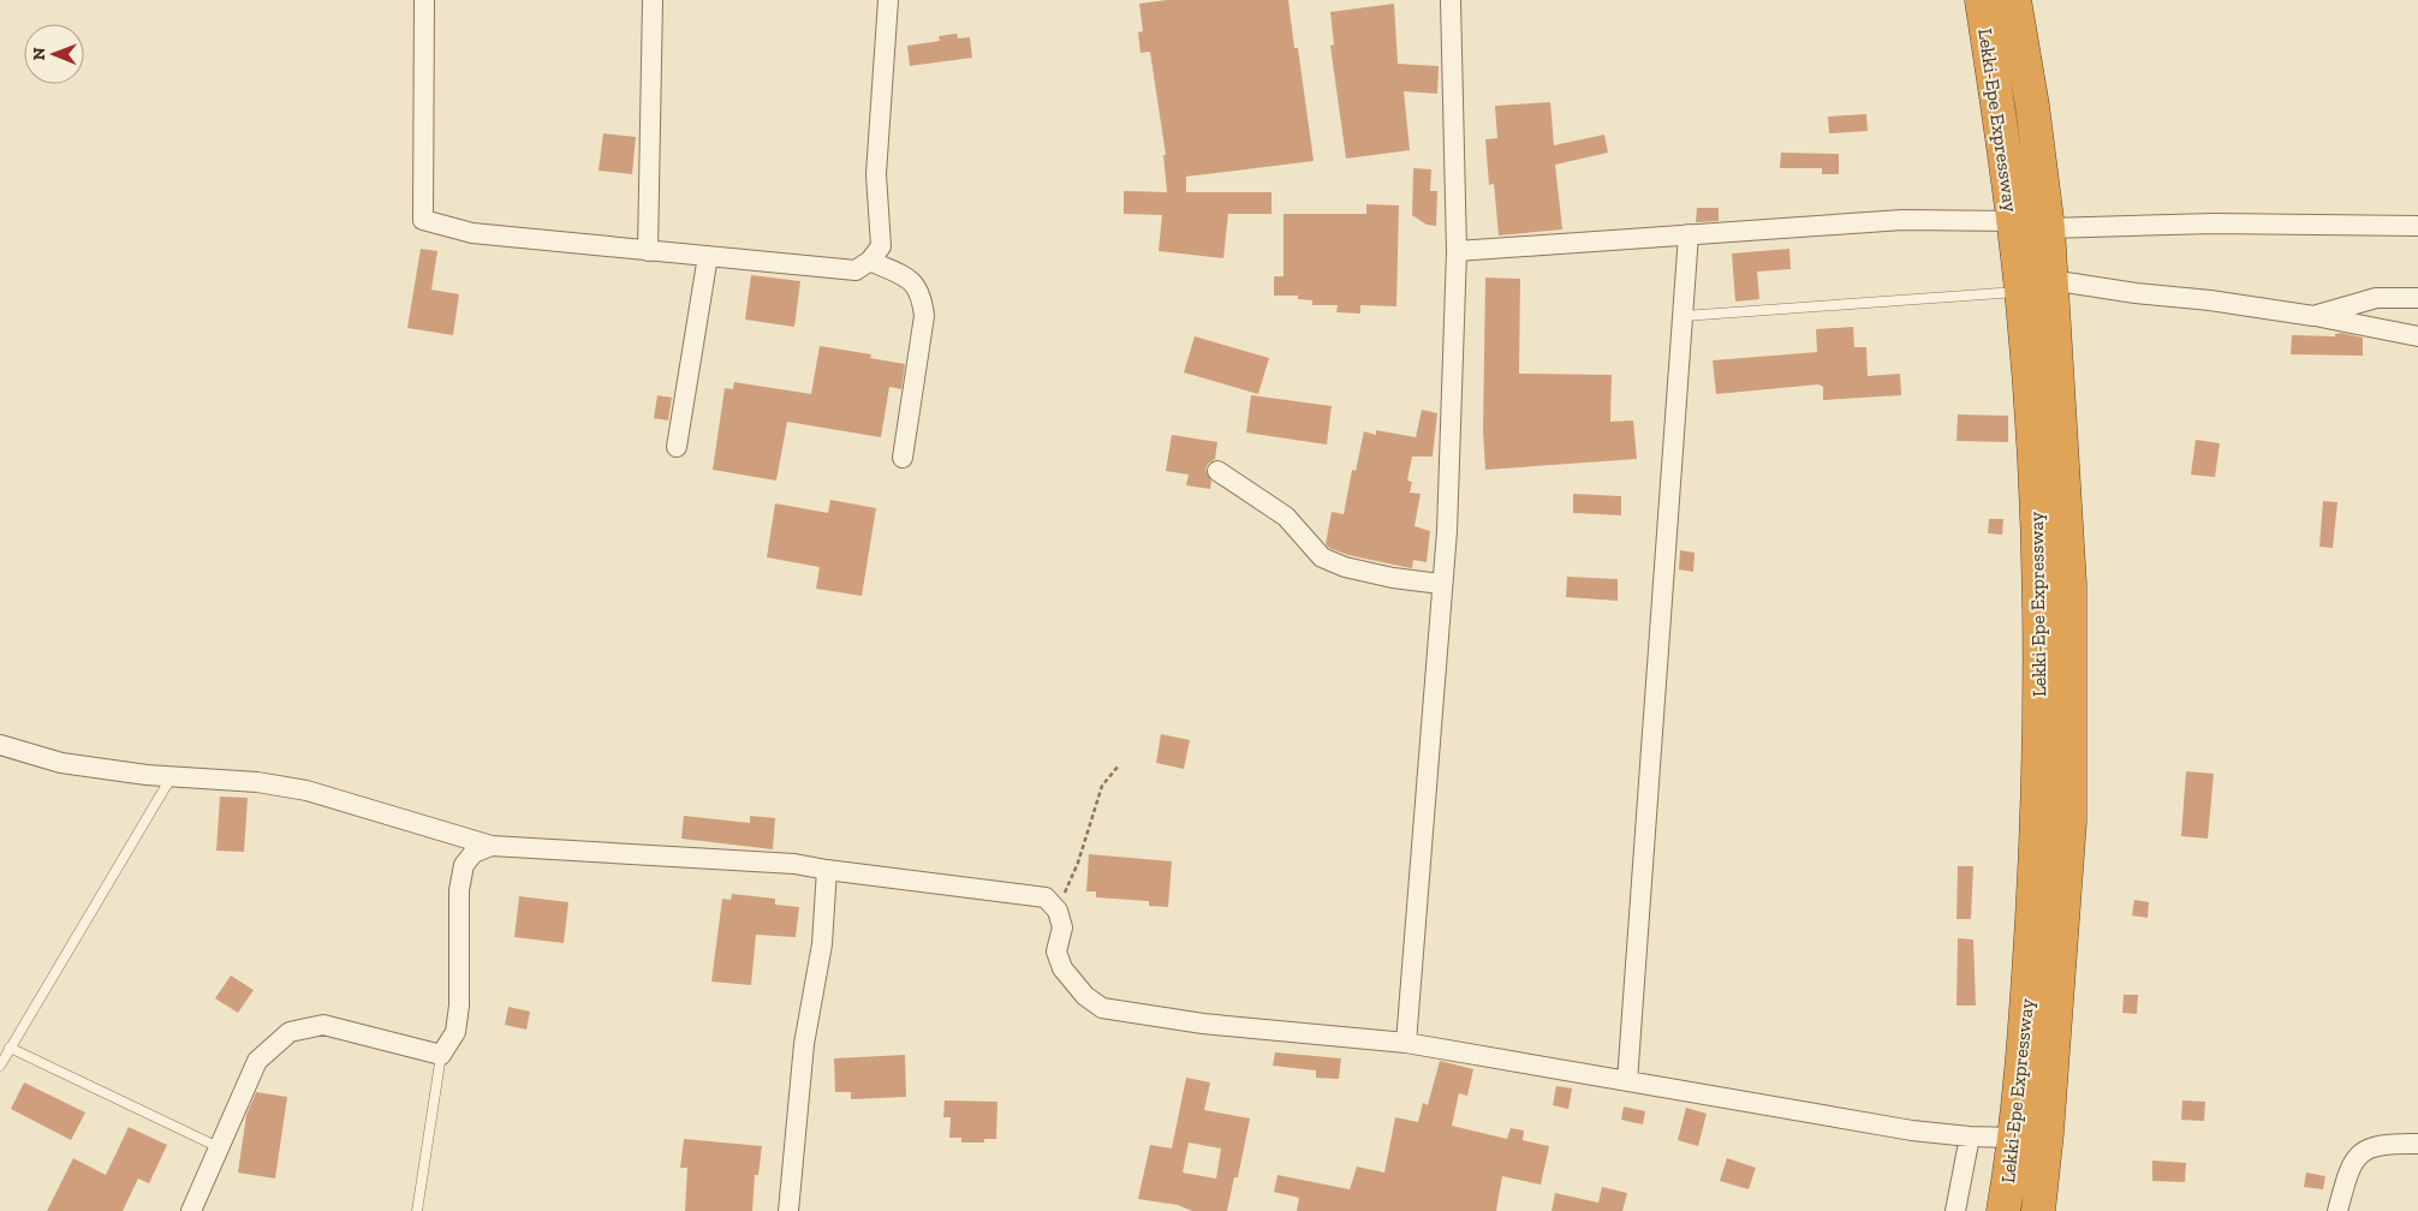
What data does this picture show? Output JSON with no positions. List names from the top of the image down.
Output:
{
  "streets": {
    "highway": ["Lekki-Epe Expressway"]
  },
  "north": "left"
}
